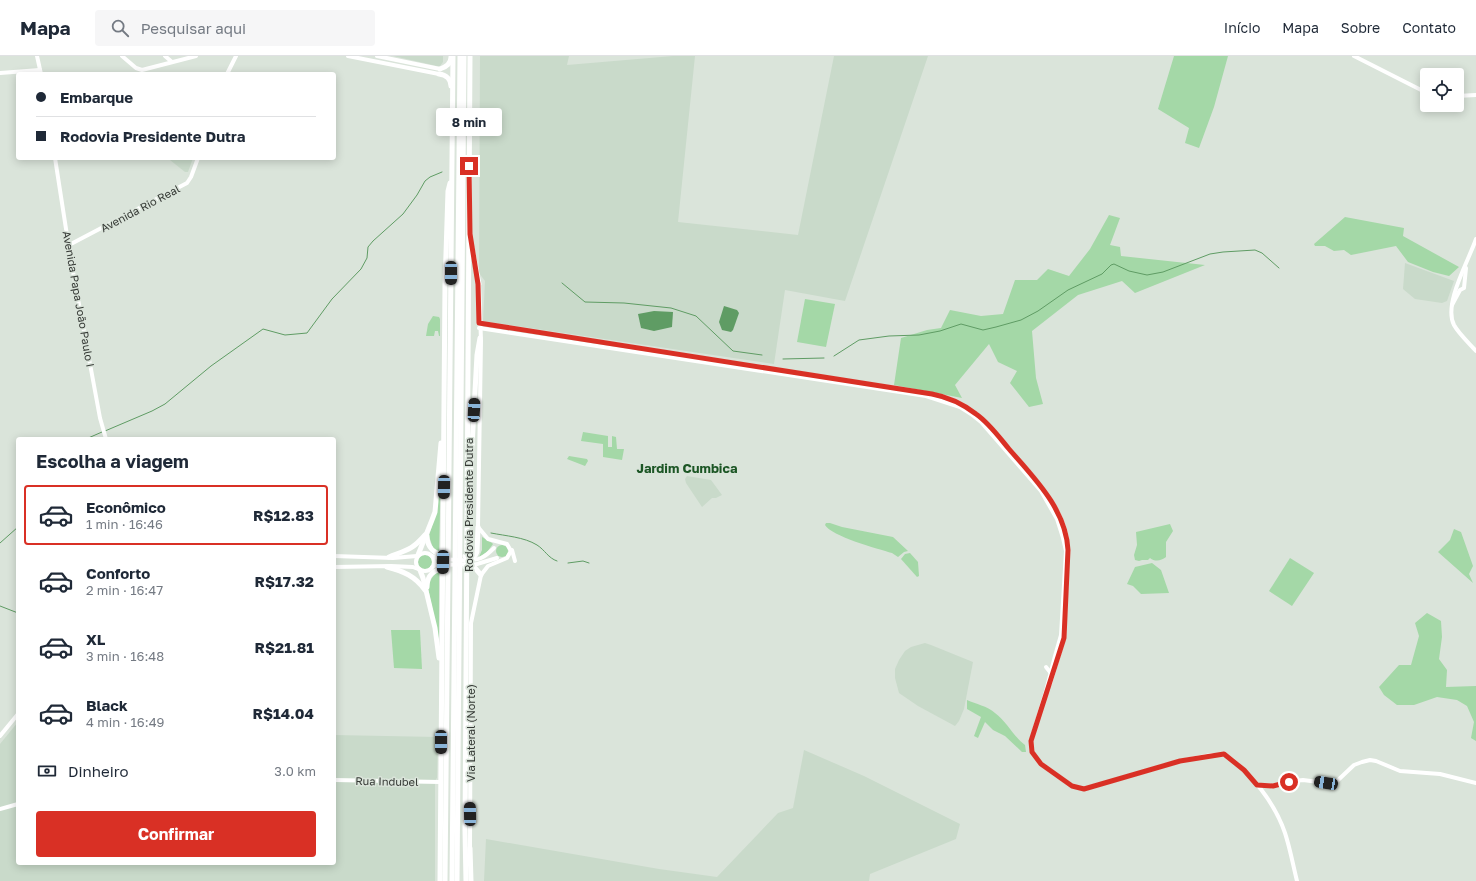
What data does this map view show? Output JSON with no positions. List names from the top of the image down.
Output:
{
  "streets": {
    "highway": ["Rodovia Presidente Dutra"],
    "street": [
      "Avenida Rio Real",
      "Avenida Papa João Paulo I",
      "Via Lateral (Norte)",
      "Rua Indubel"
    ]
  },
  "crossings": [
    ["Avenida Rio Real", "Avenida Papa João Paulo I"]
  ],
  "districts": ["Jardim Cumbica"],
  "page": {
    "header": "Mapa",
    "search": "Pesquisar aqui",
    "nav": [
      "Início",
      "Mapa",
      "Sobre",
      "Contato"
    ],
    "banner": ["Embarque", "Rodovia Presidente Dutra"],
    "bubble": "8 min",
    "heading": "Escolha a viagem",
    "list": [
      {
        "name": "Econômico",
        "note": "1 min · 16:46",
        "value": "R$12.83"
      },
      {
        "name": "Conforto",
        "note": "2 min · 16:47",
        "value": "R$17.32"
      },
      {
        "name": "XL",
        "note": "3 min · 16:48",
        "value": "R$21.81"
      },
      {
        "name": "Black",
        "note": "4 min · 16:49",
        "value": "R$14.04"
      }
    ],
    "pay": ["Dinheiro", "3.0 km"],
    "buttons": "Confirmar"
  }
}
